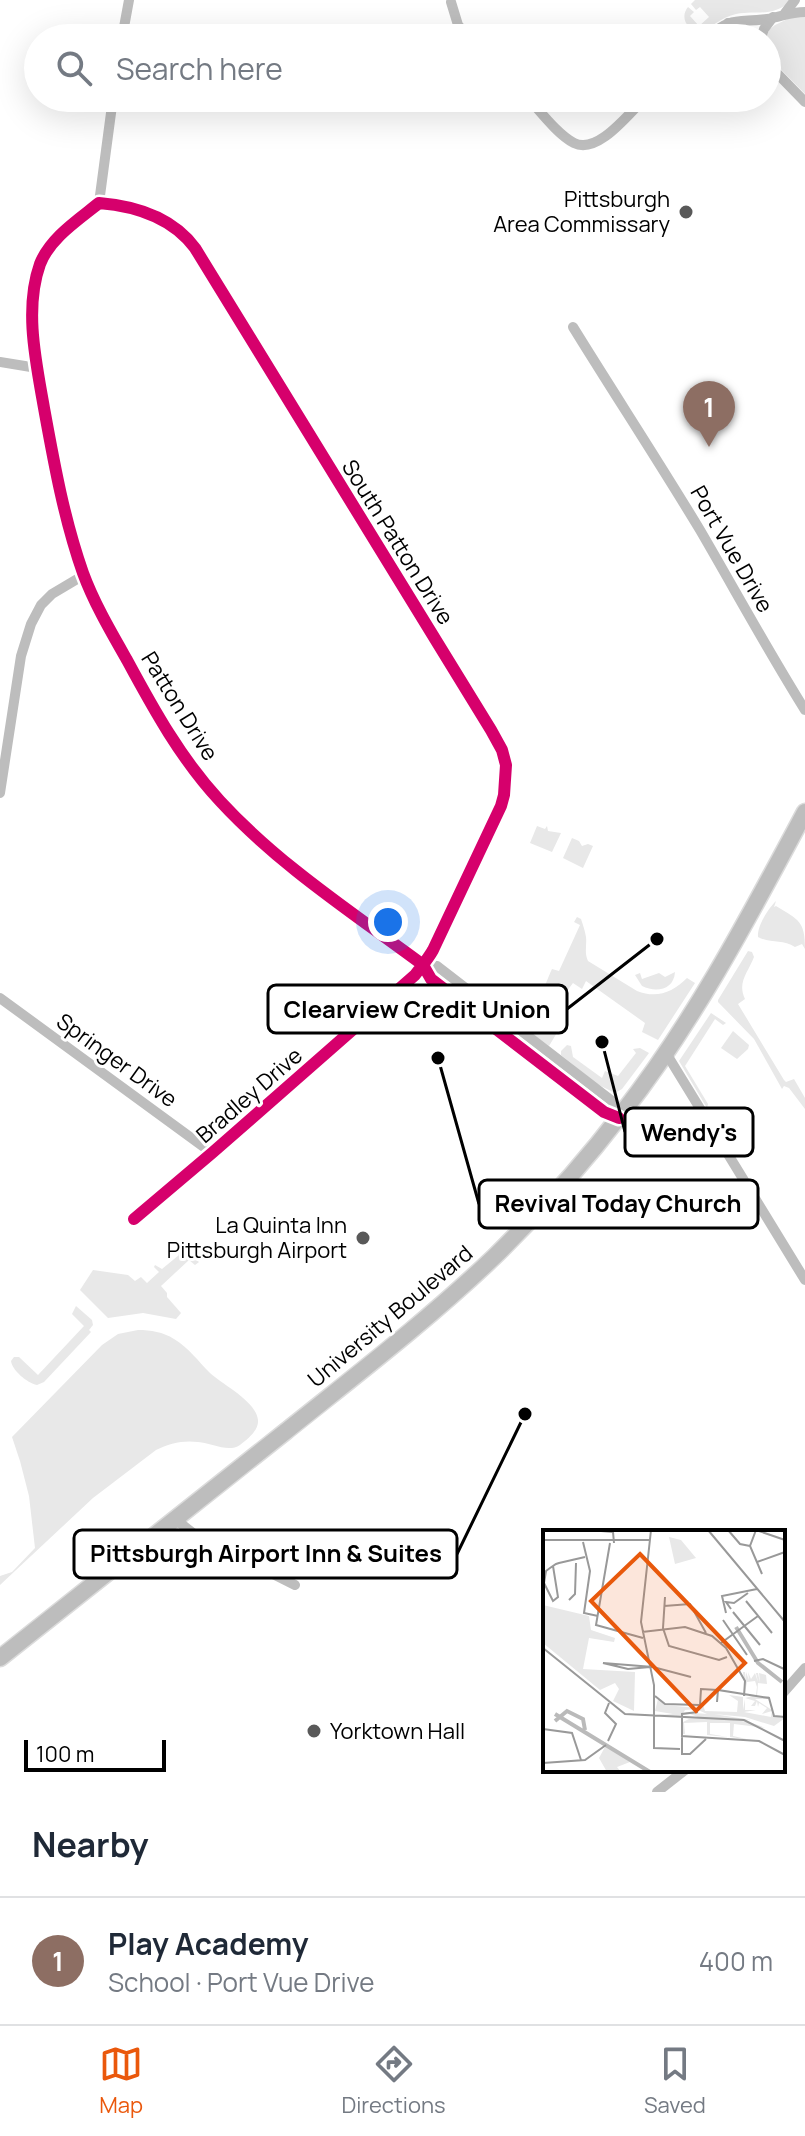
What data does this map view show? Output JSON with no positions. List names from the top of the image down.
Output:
{
  "streets": {
    "main road": ["University Boulevard"],
    "street": [
      "South Patton Drive",
      "Port Vue Drive",
      "Patton Drive",
      "Springer Drive",
      "Bradley Drive"
    ]
  },
  "crossings": [
    ["South Patton Drive", "Patton Drive"],
    ["South Patton Drive", "Bradley Drive"],
    ["Patton Drive", "Bradley Drive"],
    ["Patton Drive", "University Boulevard"],
    ["Springer Drive", "Bradley Drive"]
  ],
  "places": [
    "Pittsburgh Area Commissary",
    "Clearview Credit Union",
    "Wendy's",
    "Revival Today Church",
    "La Quinta Inn Pittsburgh Airport",
    "Pittsburgh Airport Inn & Suites",
    "Yorktown Hall"
  ],
  "scale_bar": "100 m",
  "page": {
    "search": "Search here",
    "pins": "1",
    "scale": "100 m",
    "heading": "Nearby",
    "list": [
      {
        "mark": "1",
        "name": "Play Academy",
        "note": "School · Port Vue Drive",
        "value": "400 m"
      }
    ],
    "nav": ["Map", "Directions", "Saved"]
  }
}
